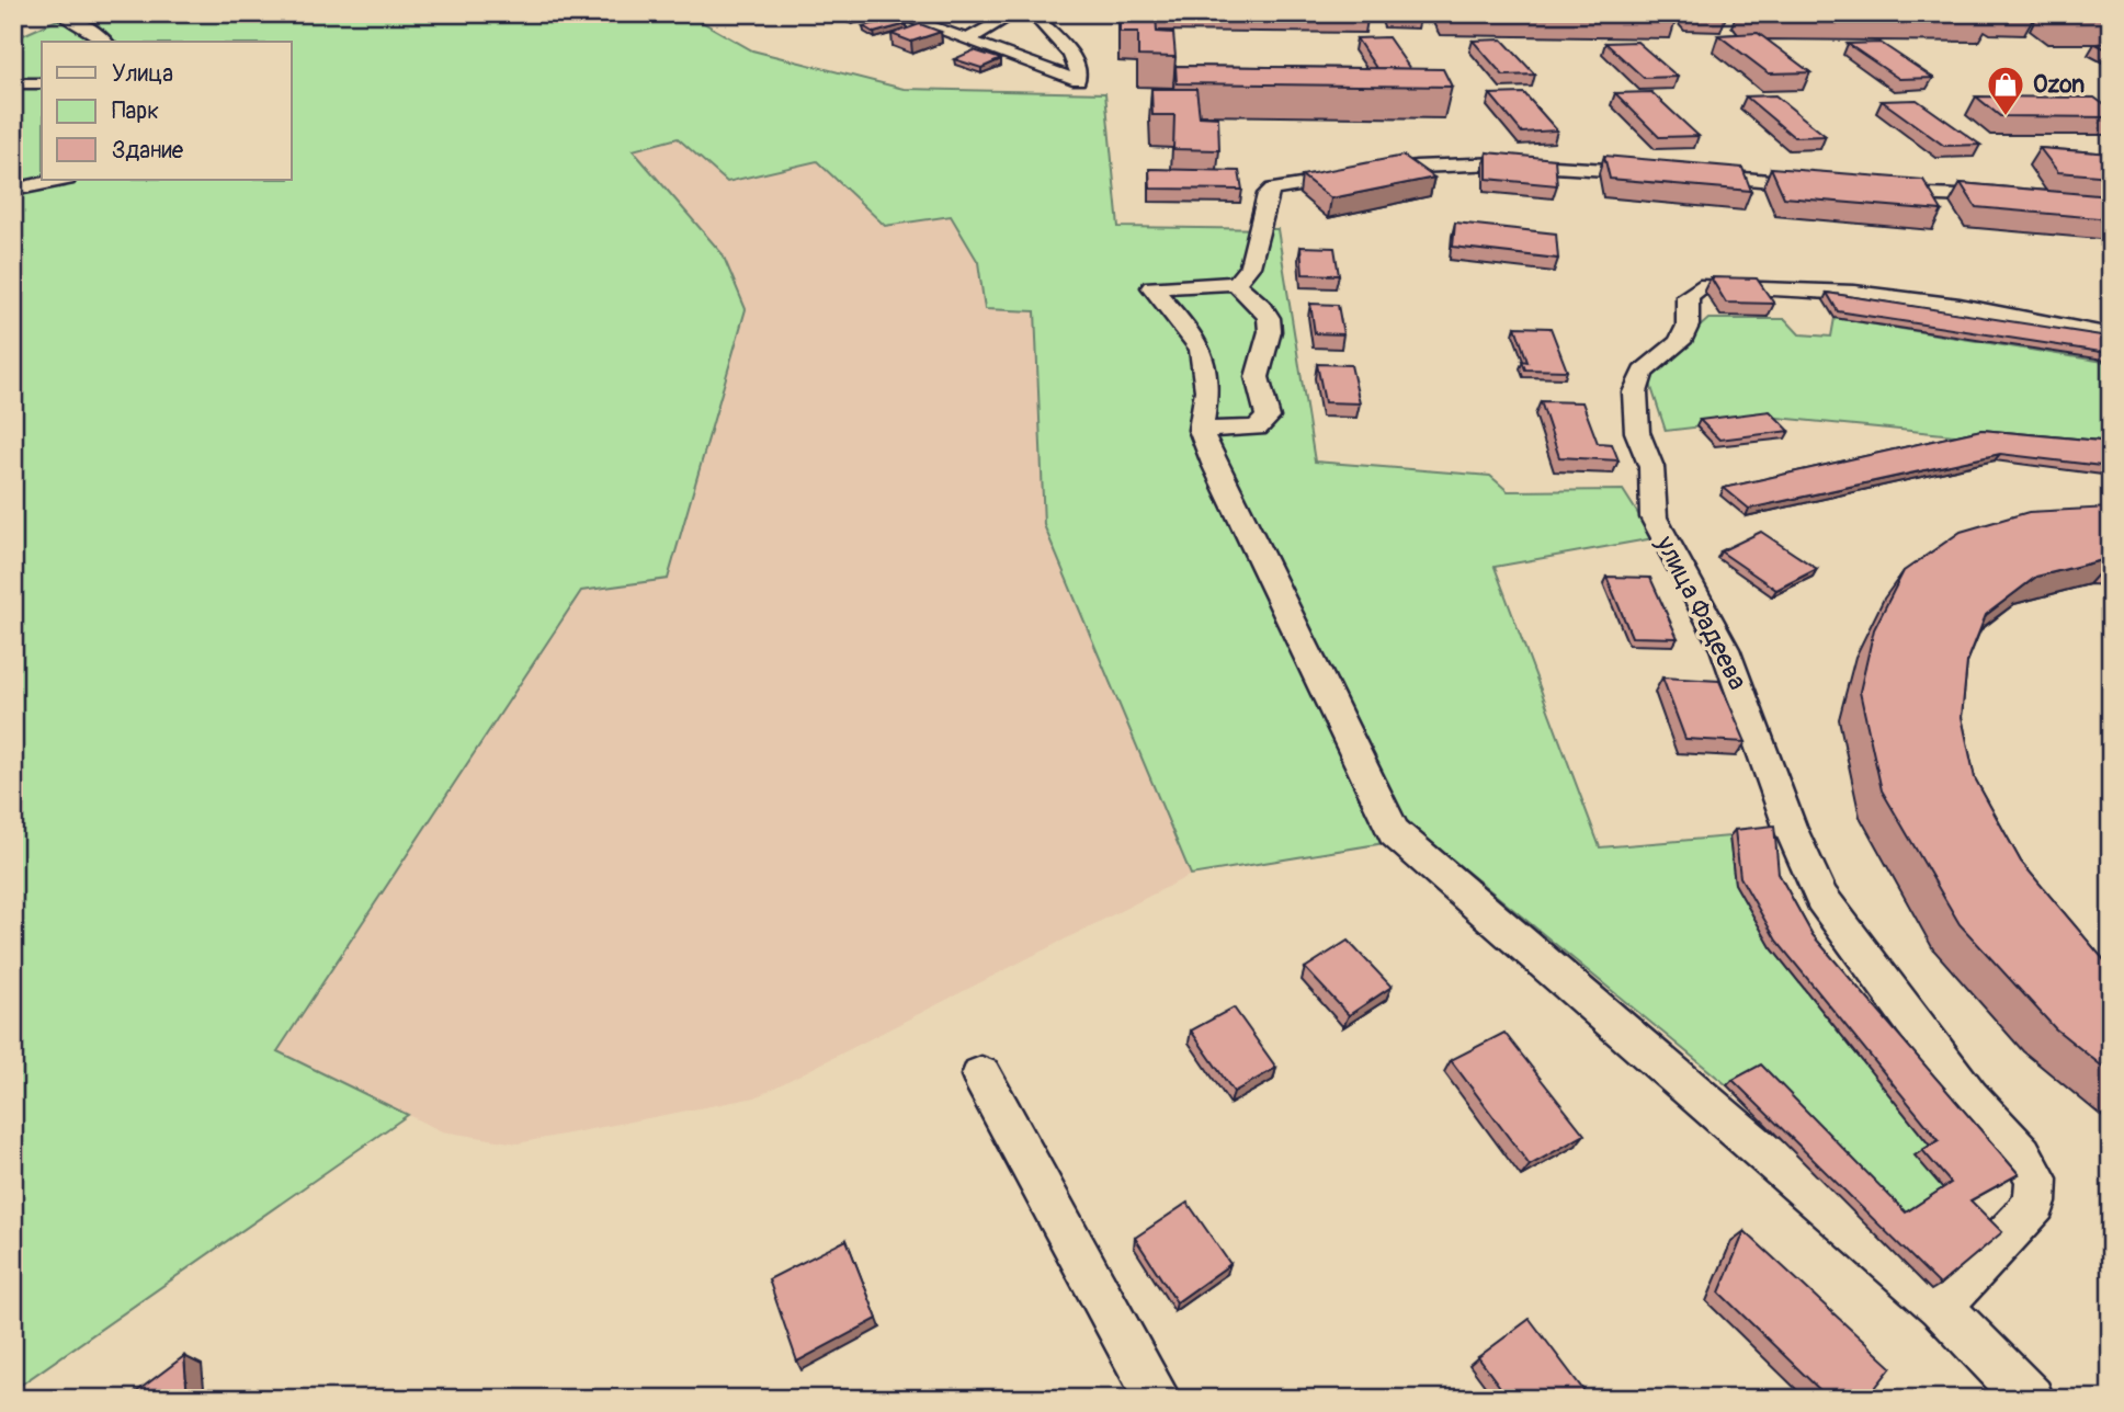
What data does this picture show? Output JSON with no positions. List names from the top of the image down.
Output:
{
  "streets": {
    "street": ["улица Фадеева"]
  },
  "places": {
    "shop": ["Ozon"]
  },
  "legend": ["Улица", "Парк", "Здание"]
}
